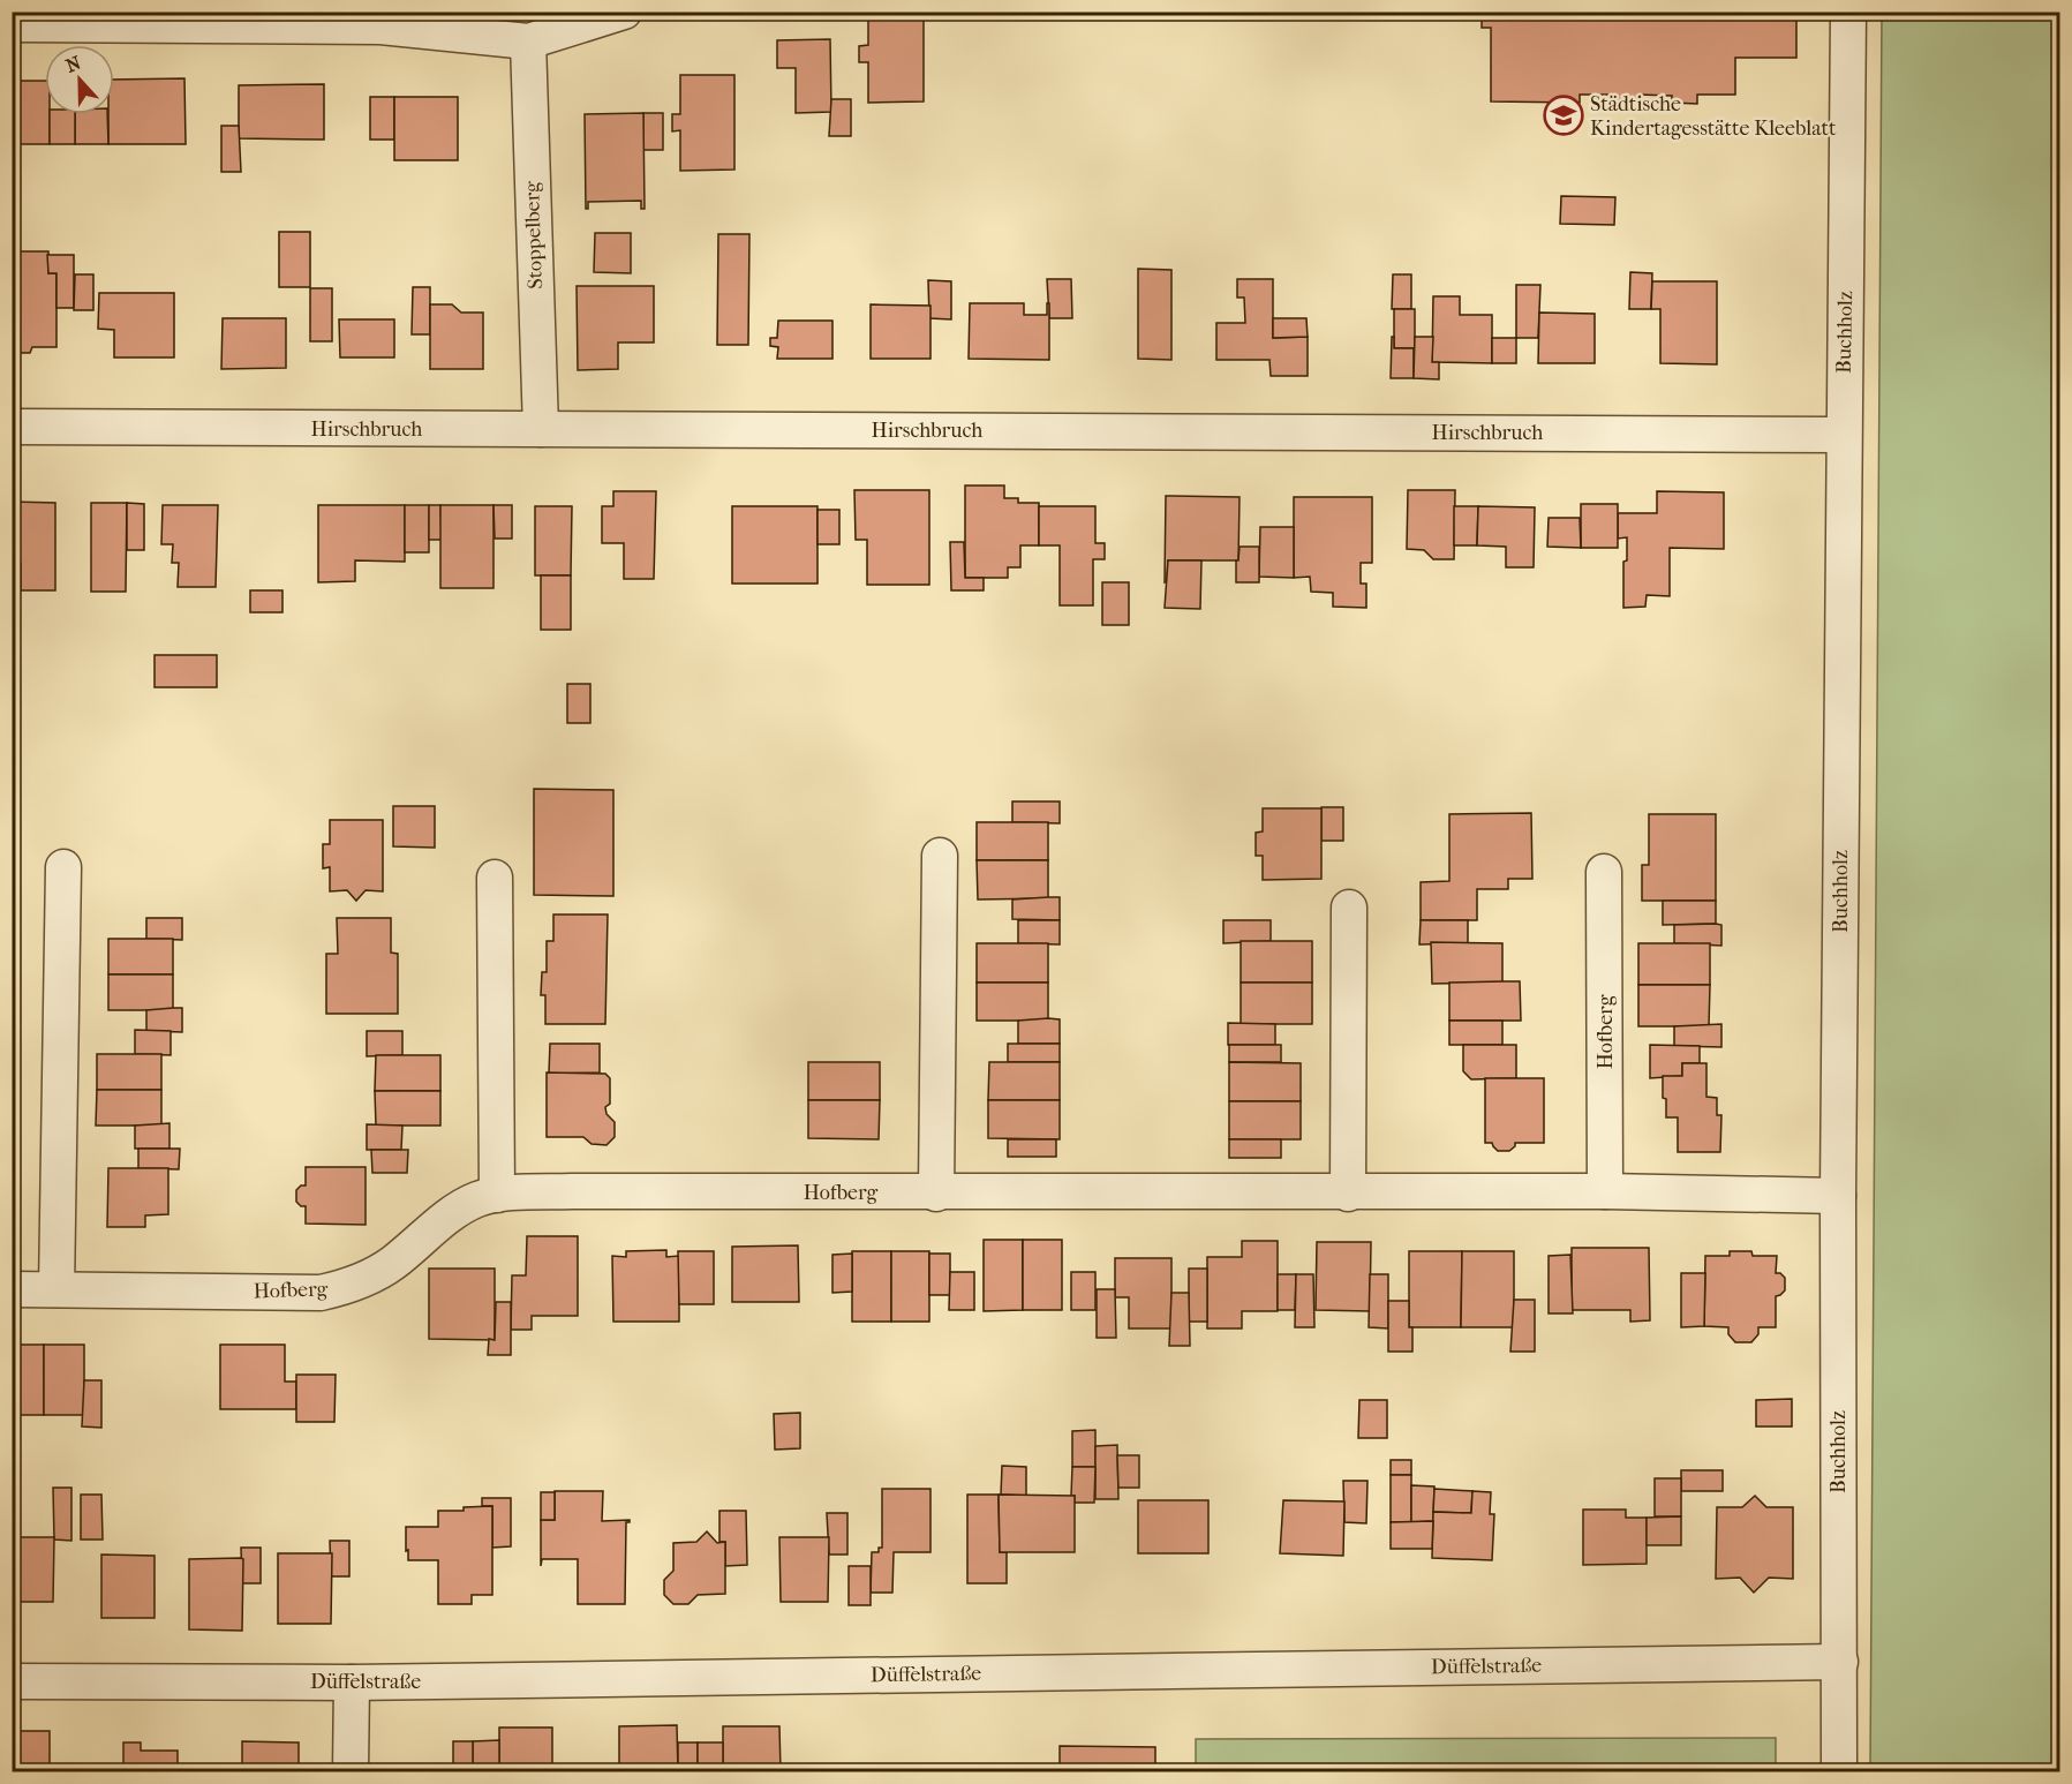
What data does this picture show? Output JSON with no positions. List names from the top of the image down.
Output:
{
  "streets": {
    "street": [
      "Stoppelberg",
      "Buchholz",
      "Hirschbruch",
      "Hofberg",
      "Düffelstraße"
    ]
  },
  "crossings": [
    ["Stoppelberg", "Hirschbruch"],
    ["Buchholz", "Hirschbruch"],
    ["Buchholz", "Hofberg"],
    ["Buchholz", "Düffelstraße"]
  ],
  "places": {
    "school or university": ["Städtische Kindertagesstätte Kleeblatt"]
  },
  "north": "top"
}
